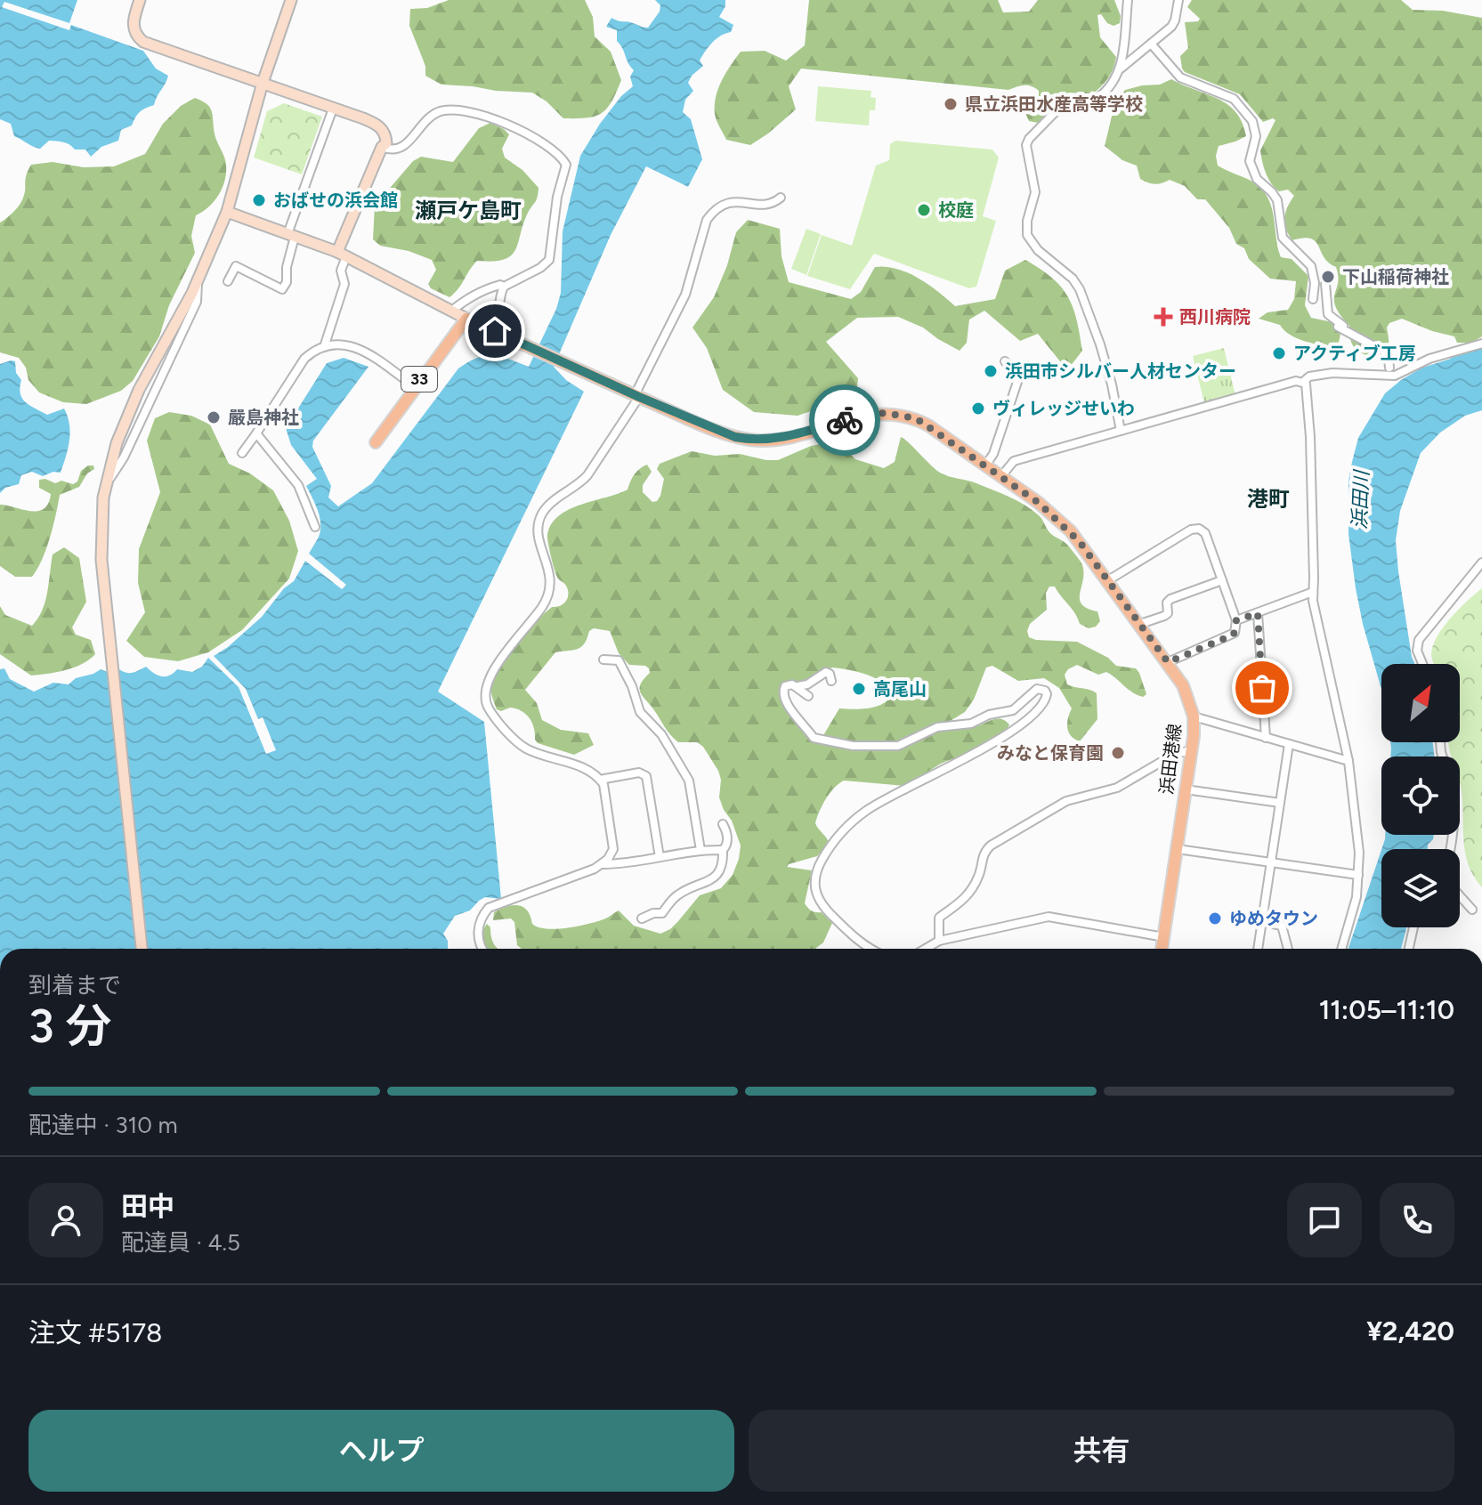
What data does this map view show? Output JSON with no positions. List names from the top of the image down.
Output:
{
  "streets": {
    "main road": ["33", "浜田港線"]
  },
  "crossings": [
    ["33", "浜田港線"]
  ],
  "districts": ["瀬戸ケ島町", "港町"],
  "water": ["浜田川"],
  "places": {
    "other": [
      "県立浜田水産高等学校",
      "おばせの浜会館",
      "校庭",
      "下山稲荷神社",
      "アクティブ工房",
      "浜田市シルバー人材センター",
      "ヴィレッジせいわ",
      "嚴島神社",
      "高尾山",
      "みなと保育園",
      "ゆめタウン"
    ],
    "health": ["西川病院"]
  },
  "north": "top right",
  "page": {
    "heading": ["3 分", "到着まで", "11:05–11:10"],
    "panel": [
      "田中",
      "配達員 · 4.5",
      "注文 #5178",
      "¥2,420"
    ],
    "bar": "配達中 · 310 m",
    "buttons": ["ヘルプ", "共有"]
  }
}
